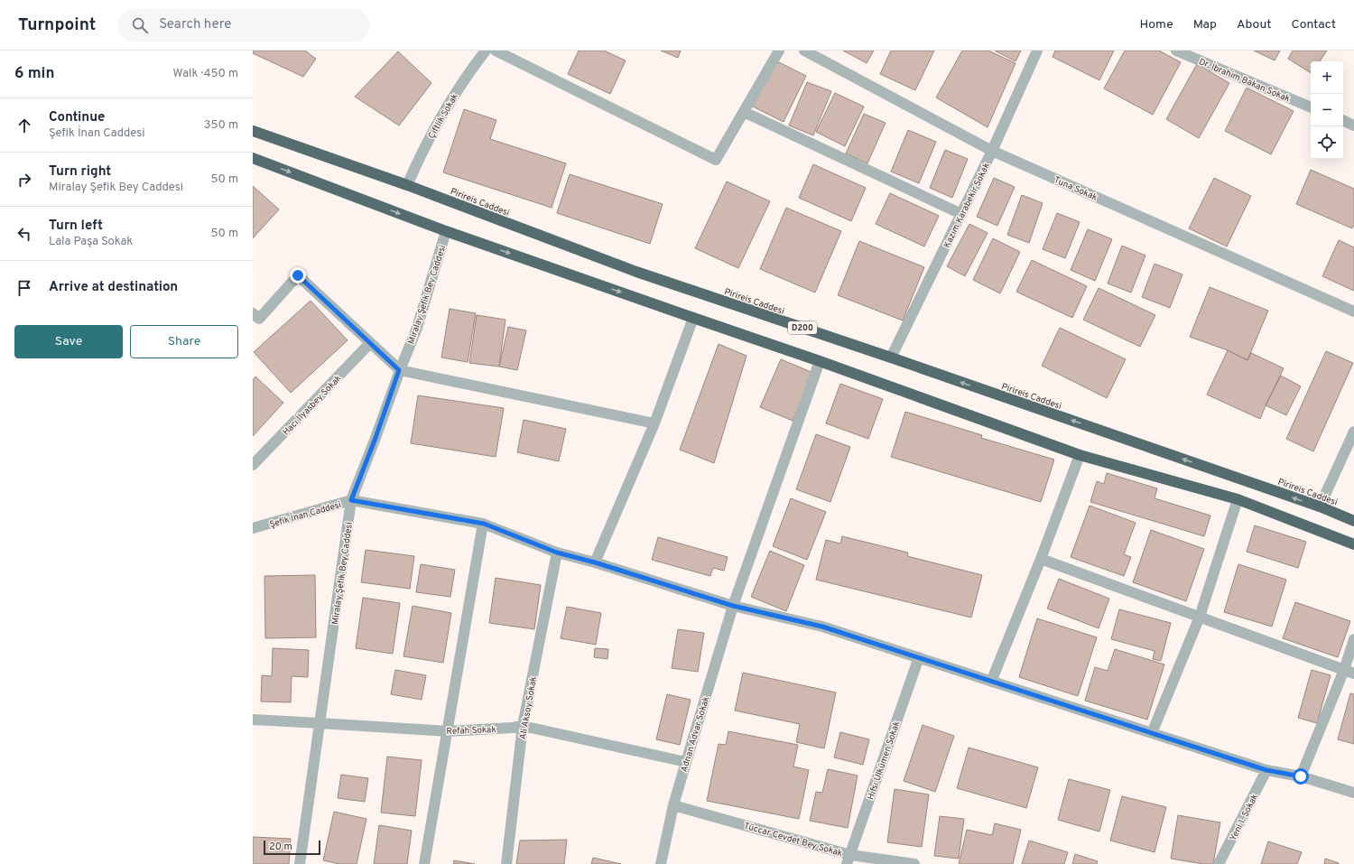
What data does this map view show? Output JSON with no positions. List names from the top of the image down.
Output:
{
  "streets": {
    "highway": ["Pirireis Caddesi", "D200"],
    "street": [
      "Dr. İbrahim Bakan Sokak",
      "Çiftlik Sokak",
      "Tuna Sokak",
      "Kazım Karabekir Sokak",
      "Miralay Şefik Bey Caddesi",
      "Hacı İlyasbey Sokak",
      "Şefik İnan Caddesi",
      "Ali Aksoy Sokak",
      "Refah Sokak",
      "Adnan Advar Sokak",
      "Hıfsı Ülkümen Sokak",
      "Yeni 1. Sokak",
      "Tüccar Cevdet Bey Sokak"
    ]
  },
  "crossings": [
    ["Çiftlik Sokak", "Pirireis Caddesi"],
    ["Tuna Sokak", "Kazım Karabekir Sokak"],
    ["Pirireis Caddesi", "Kazım Karabekir Sokak"],
    ["Miralay Şefik Bey Caddesi", "Şefik İnan Caddesi"],
    ["Miralay Şefik Bey Caddesi", "Refah Sokak"],
    ["Şefik İnan Caddesi", "Ali Aksoy Sokak"],
    ["Şefik İnan Caddesi", "Adnan Advar Sokak"],
    ["Şefik İnan Caddesi", "Hıfsı Ülkümen Sokak"],
    ["Şefik İnan Caddesi", "Yeni 1. Sokak"],
    ["Ali Aksoy Sokak", "Refah Sokak"],
    ["Refah Sokak", "Adnan Advar Sokak"],
    ["Adnan Advar Sokak", "Tüccar Cevdet Bey Sokak"],
    ["Hıfsı Ülkümen Sokak", "Tüccar Cevdet Bey Sokak"]
  ],
  "scale_bar": "20 m",
  "page": {
    "header": "Turnpoint",
    "search": "Search here",
    "nav": [
      "Home",
      "Map",
      "About",
      "Contact"
    ],
    "heading": ["6 min", "Walk · 450 m"],
    "map_buttons": ["+", "−"],
    "list": [
      ["Continue", "Şefik İnan Caddesi", "350 m"],
      ["Turn right", "Miralay Şefik Bey Caddesi", "50 m"],
      ["Turn left", "Lala Paşa Sokak", "50 m"],
      "Arrive at destination"
    ],
    "buttons": ["Save", "Share"],
    "scale": "20 m"
  }
}
